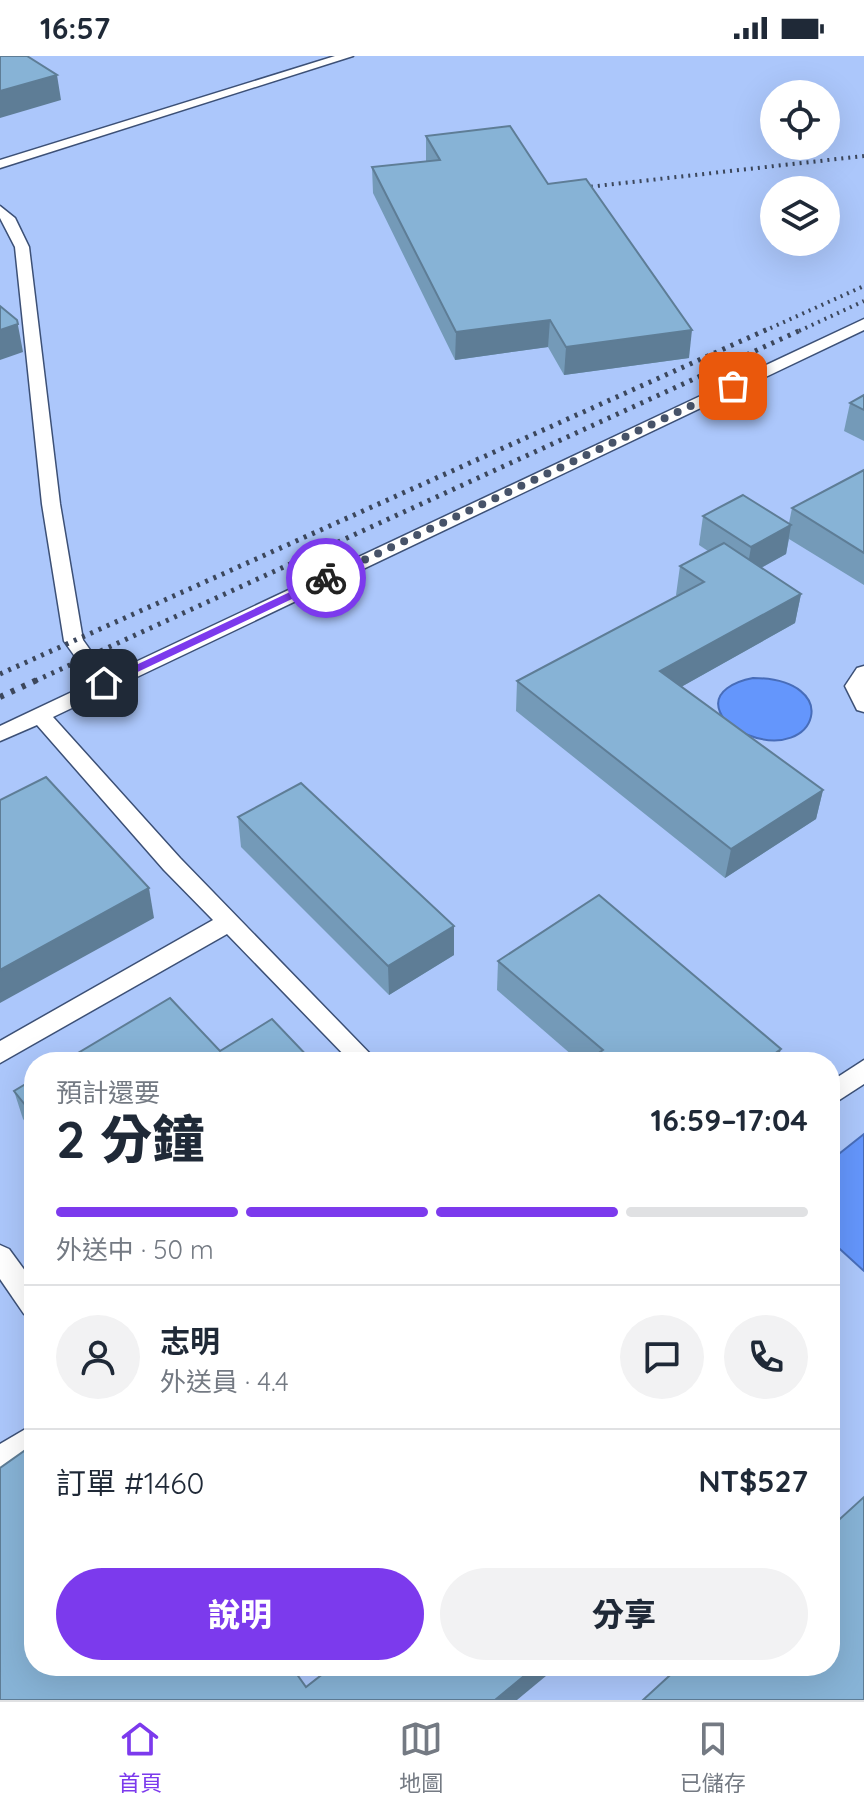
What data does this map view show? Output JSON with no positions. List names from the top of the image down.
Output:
{
  "page": {
    "status": "16:57",
    "heading": ["2 分鐘", "預計還要", "16:59–17:04"],
    "panel": [
      "志明",
      "外送員 · 4.4",
      "訂單 #1460",
      "NT$527"
    ],
    "bar": "外送中 · 50 m",
    "buttons": ["說明", "分享"],
    "tabs": ["首頁", "地圖", "已儲存"]
  }
}
